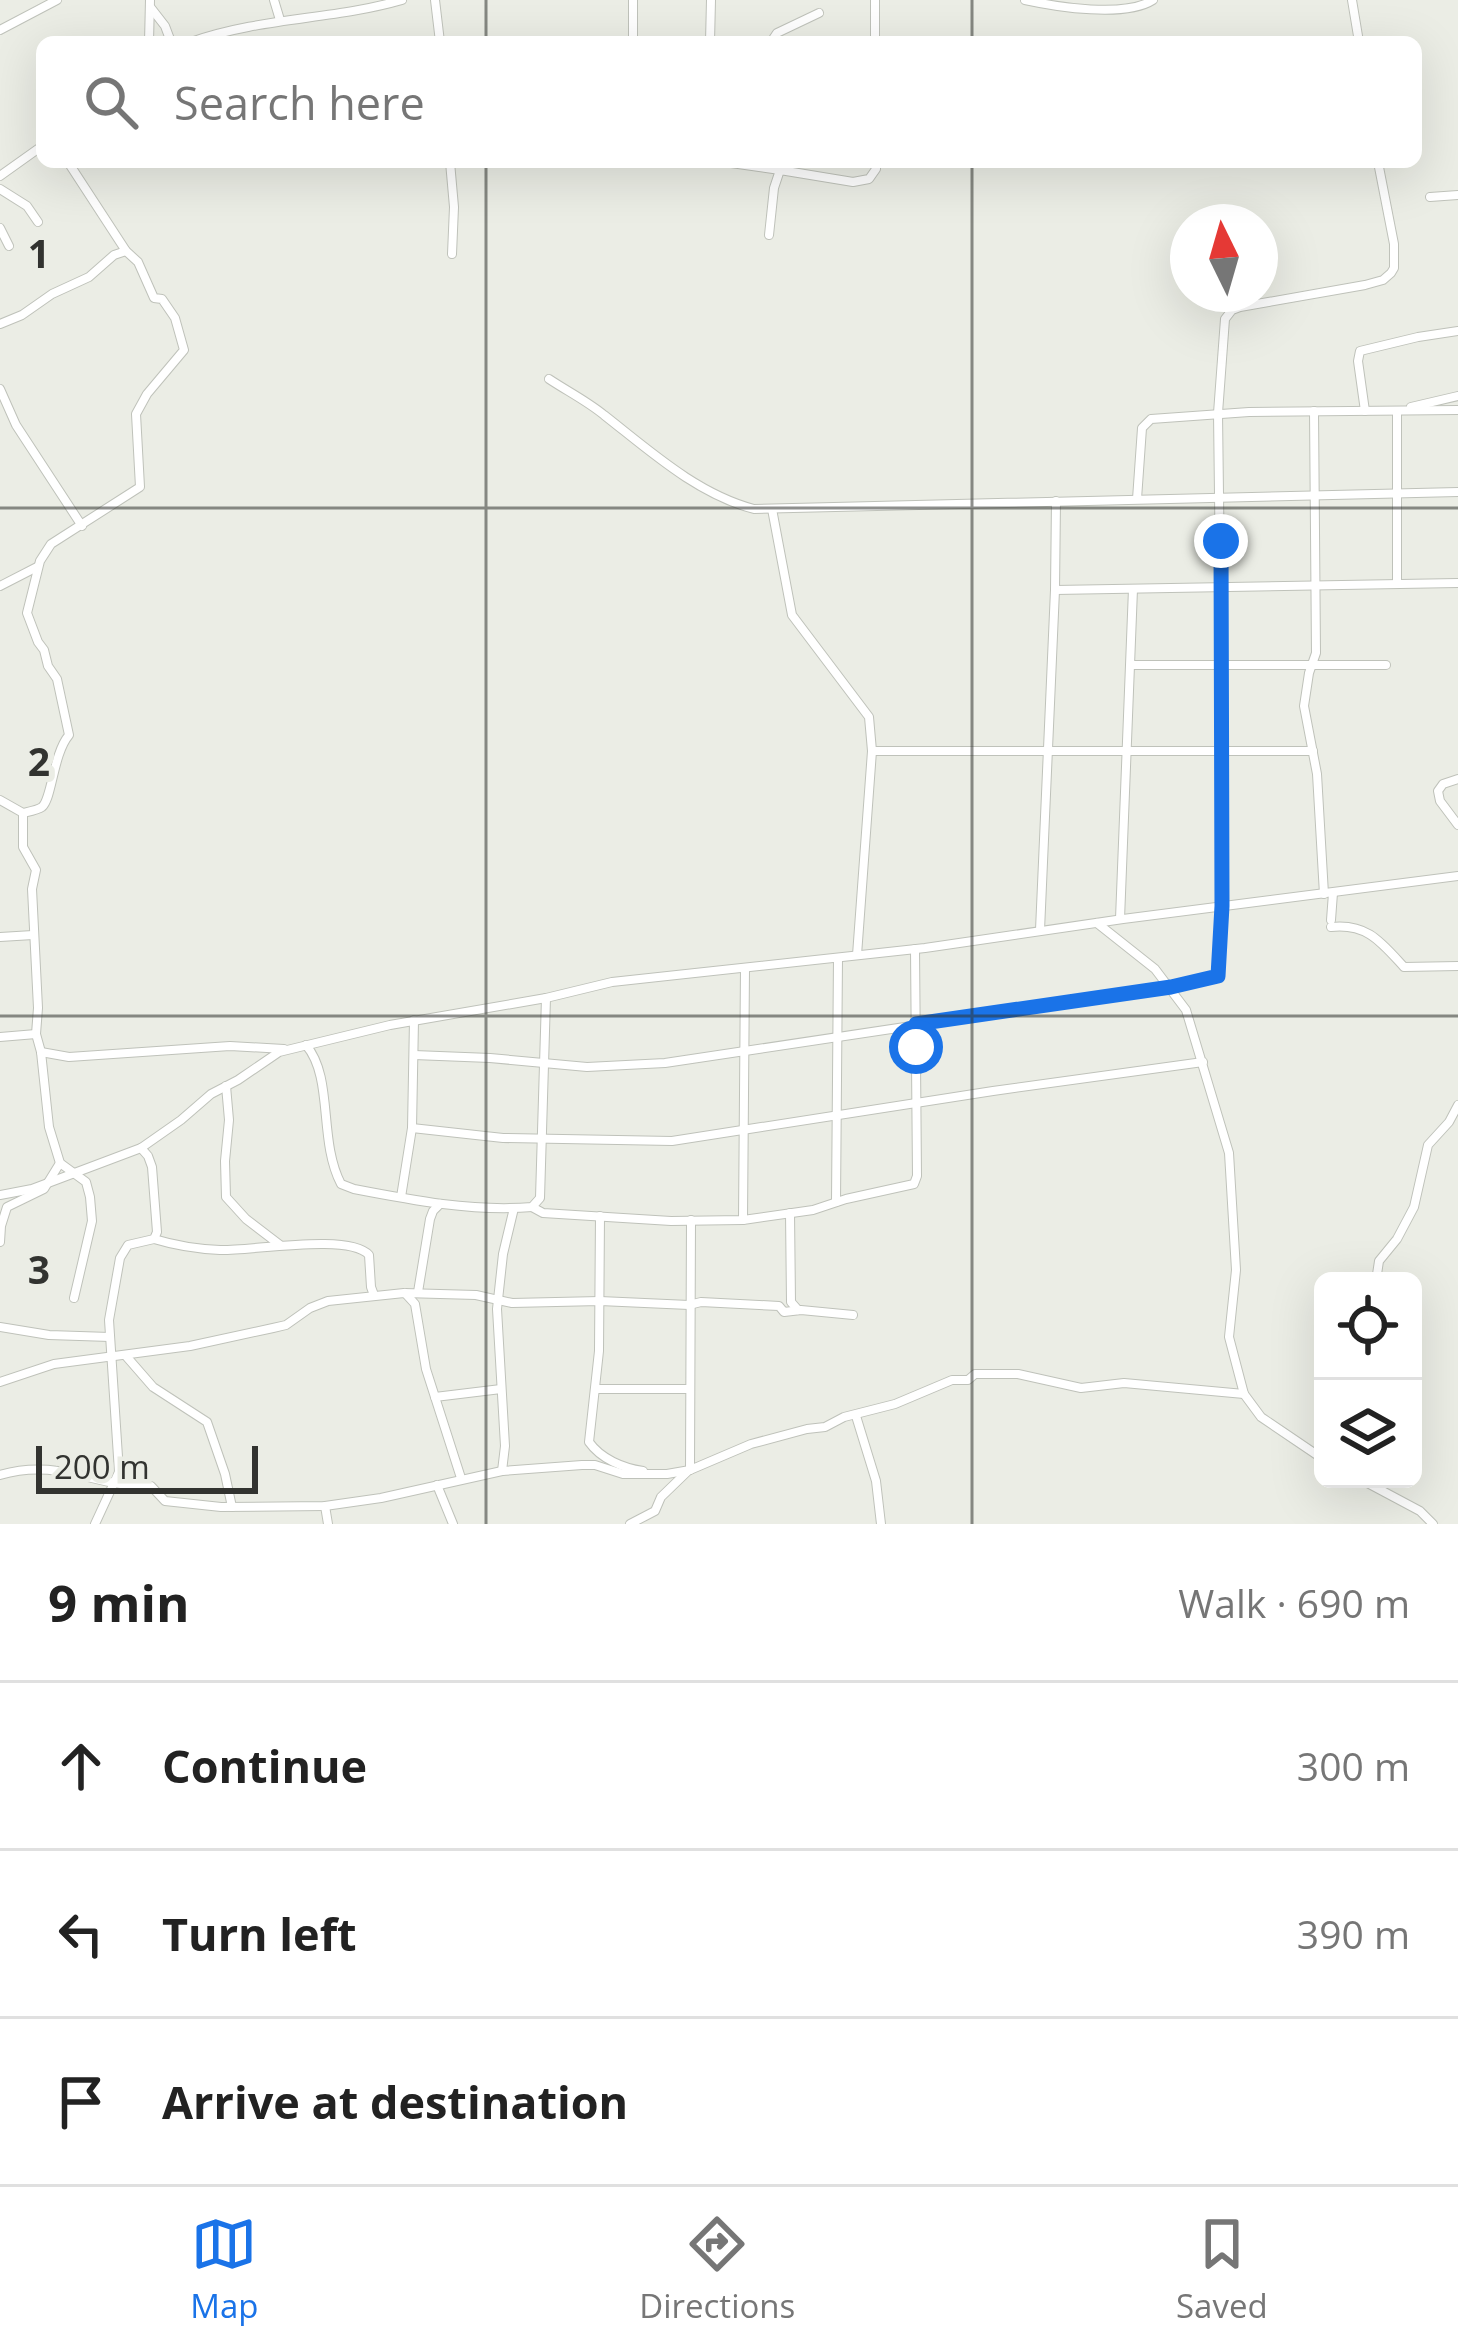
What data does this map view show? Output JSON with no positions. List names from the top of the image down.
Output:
{
  "scale_bar": "200 m",
  "north": "top",
  "page": {
    "search": "Search here",
    "scale": "200 m",
    "heading": ["9 min", "Walk · 690 m"],
    "list": [
      ["Continue", "300 m"],
      ["Turn left", "390 m"],
      "Arrive at destination"
    ],
    "nav": ["Map", "Directions", "Saved"]
  },
  "grid": {
    "rows": ["1", "2", "3"]
  }
}
